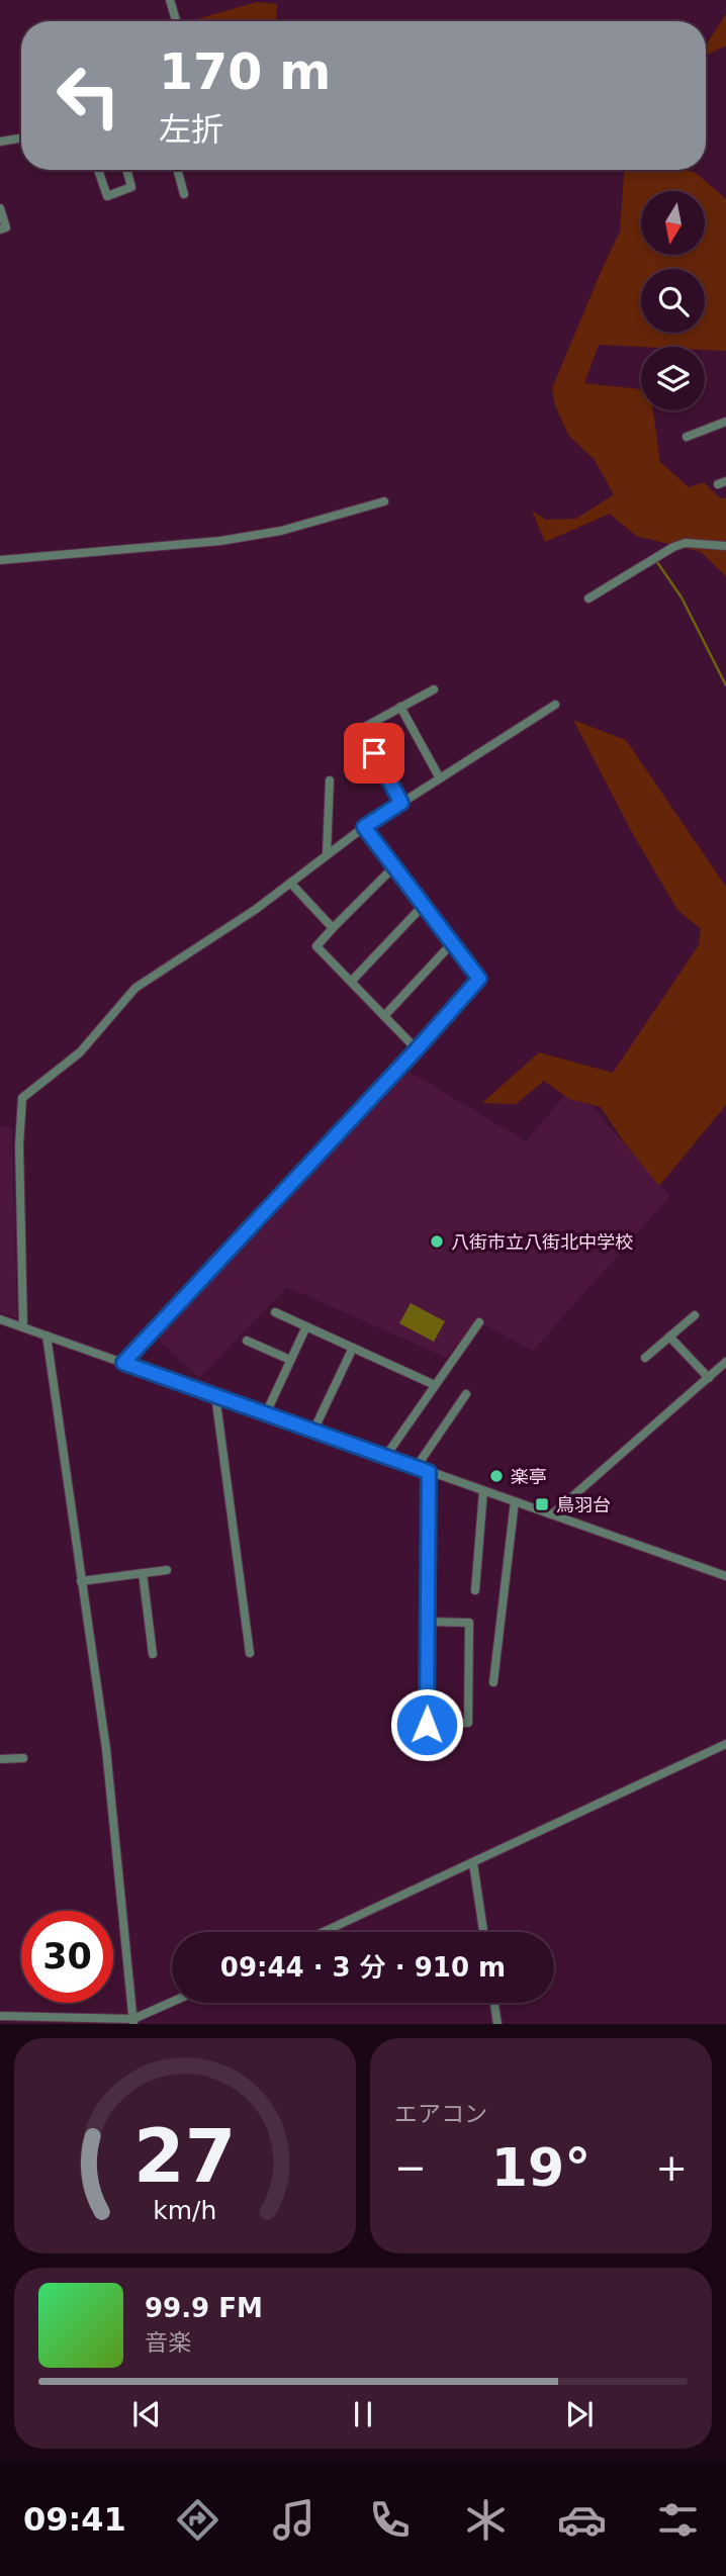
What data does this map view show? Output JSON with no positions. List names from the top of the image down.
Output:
{
  "places": {
    "other": ["八街市立八街北中学校", "楽亭"],
    "transit": ["鳥羽台"]
  },
  "north": "bottom",
  "page": {
    "turn": ["170 m", "左折"],
    "limit": "30",
    "trip": "09:44 · 3 分 · 910 m",
    "tile": "エアコン",
    "heat": ["−", "19°", "+"],
    "song": ["99.9 FM", "音楽"],
    "tabs": "09:41",
    "gauge": ["27", "km/h"]
  }
}
